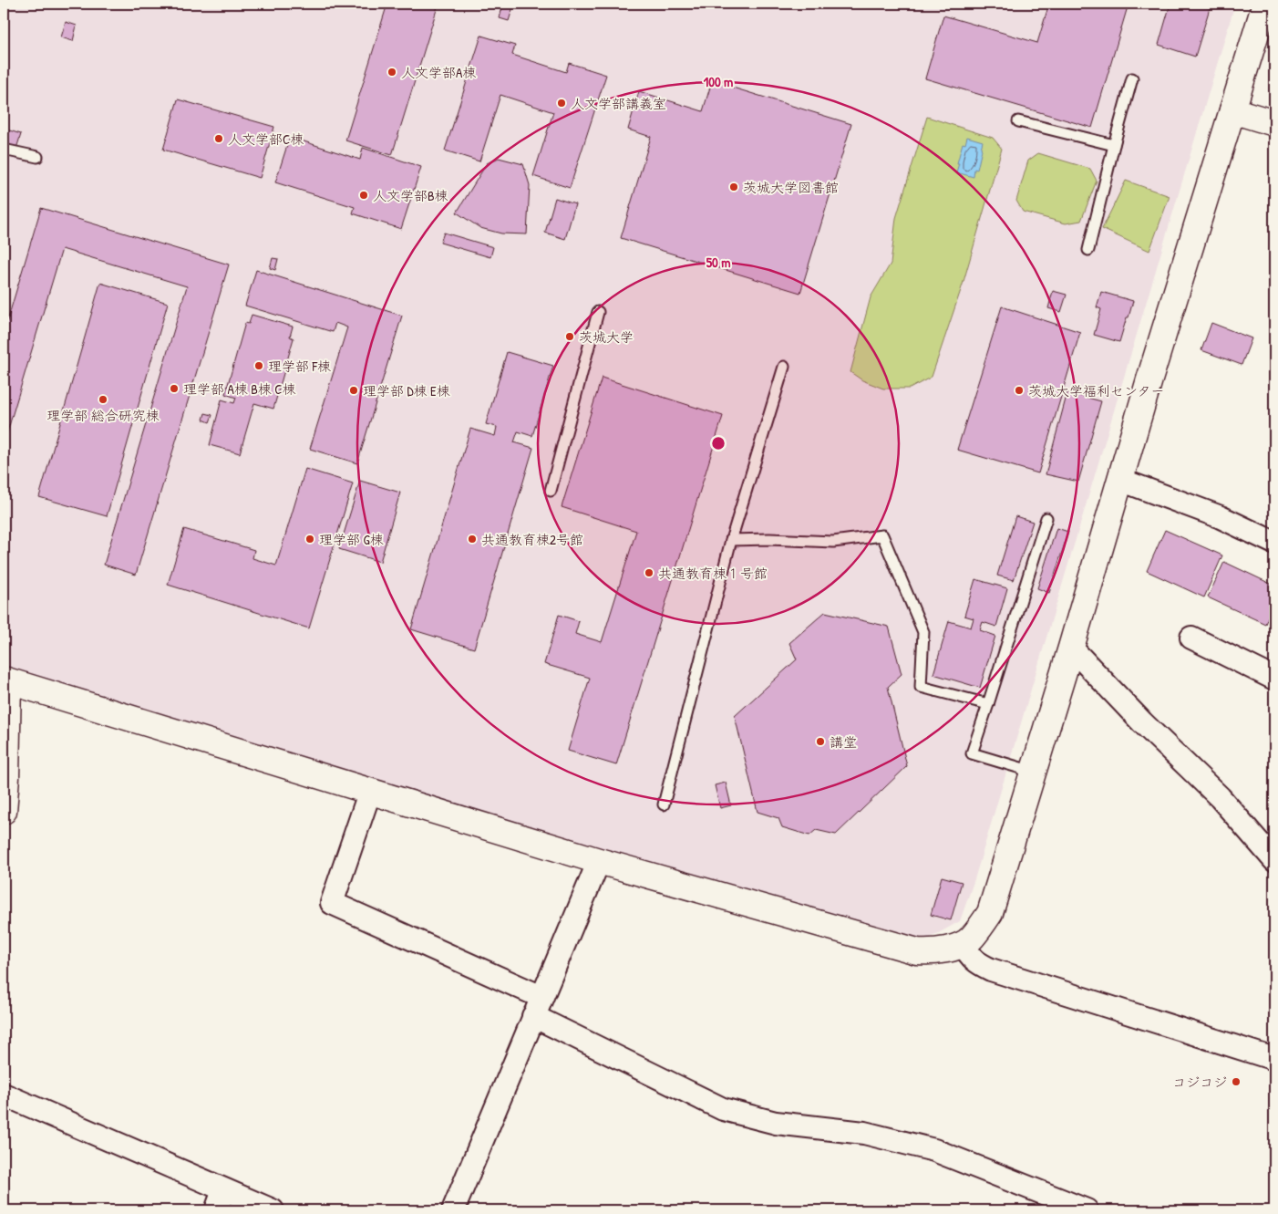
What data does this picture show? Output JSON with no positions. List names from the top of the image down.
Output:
{
  "places": [
    "人文学部A棟",
    "人文学部講義室",
    "人文学部C棟",
    "茨城大学図書館",
    "人文学部B棟",
    "茨城大学",
    "理学部 F棟",
    "理学部 A棟 B棟 C棟",
    "理学部 D棟 E棟",
    "茨城大学福利センター",
    "理学部 総合研究棟",
    "理学部 G棟",
    "共通教育棟2号館",
    "共通教育棟１号館",
    "講堂",
    "コジコジ"
  ],
  "rings": ["100 m", "50 m"]
}
